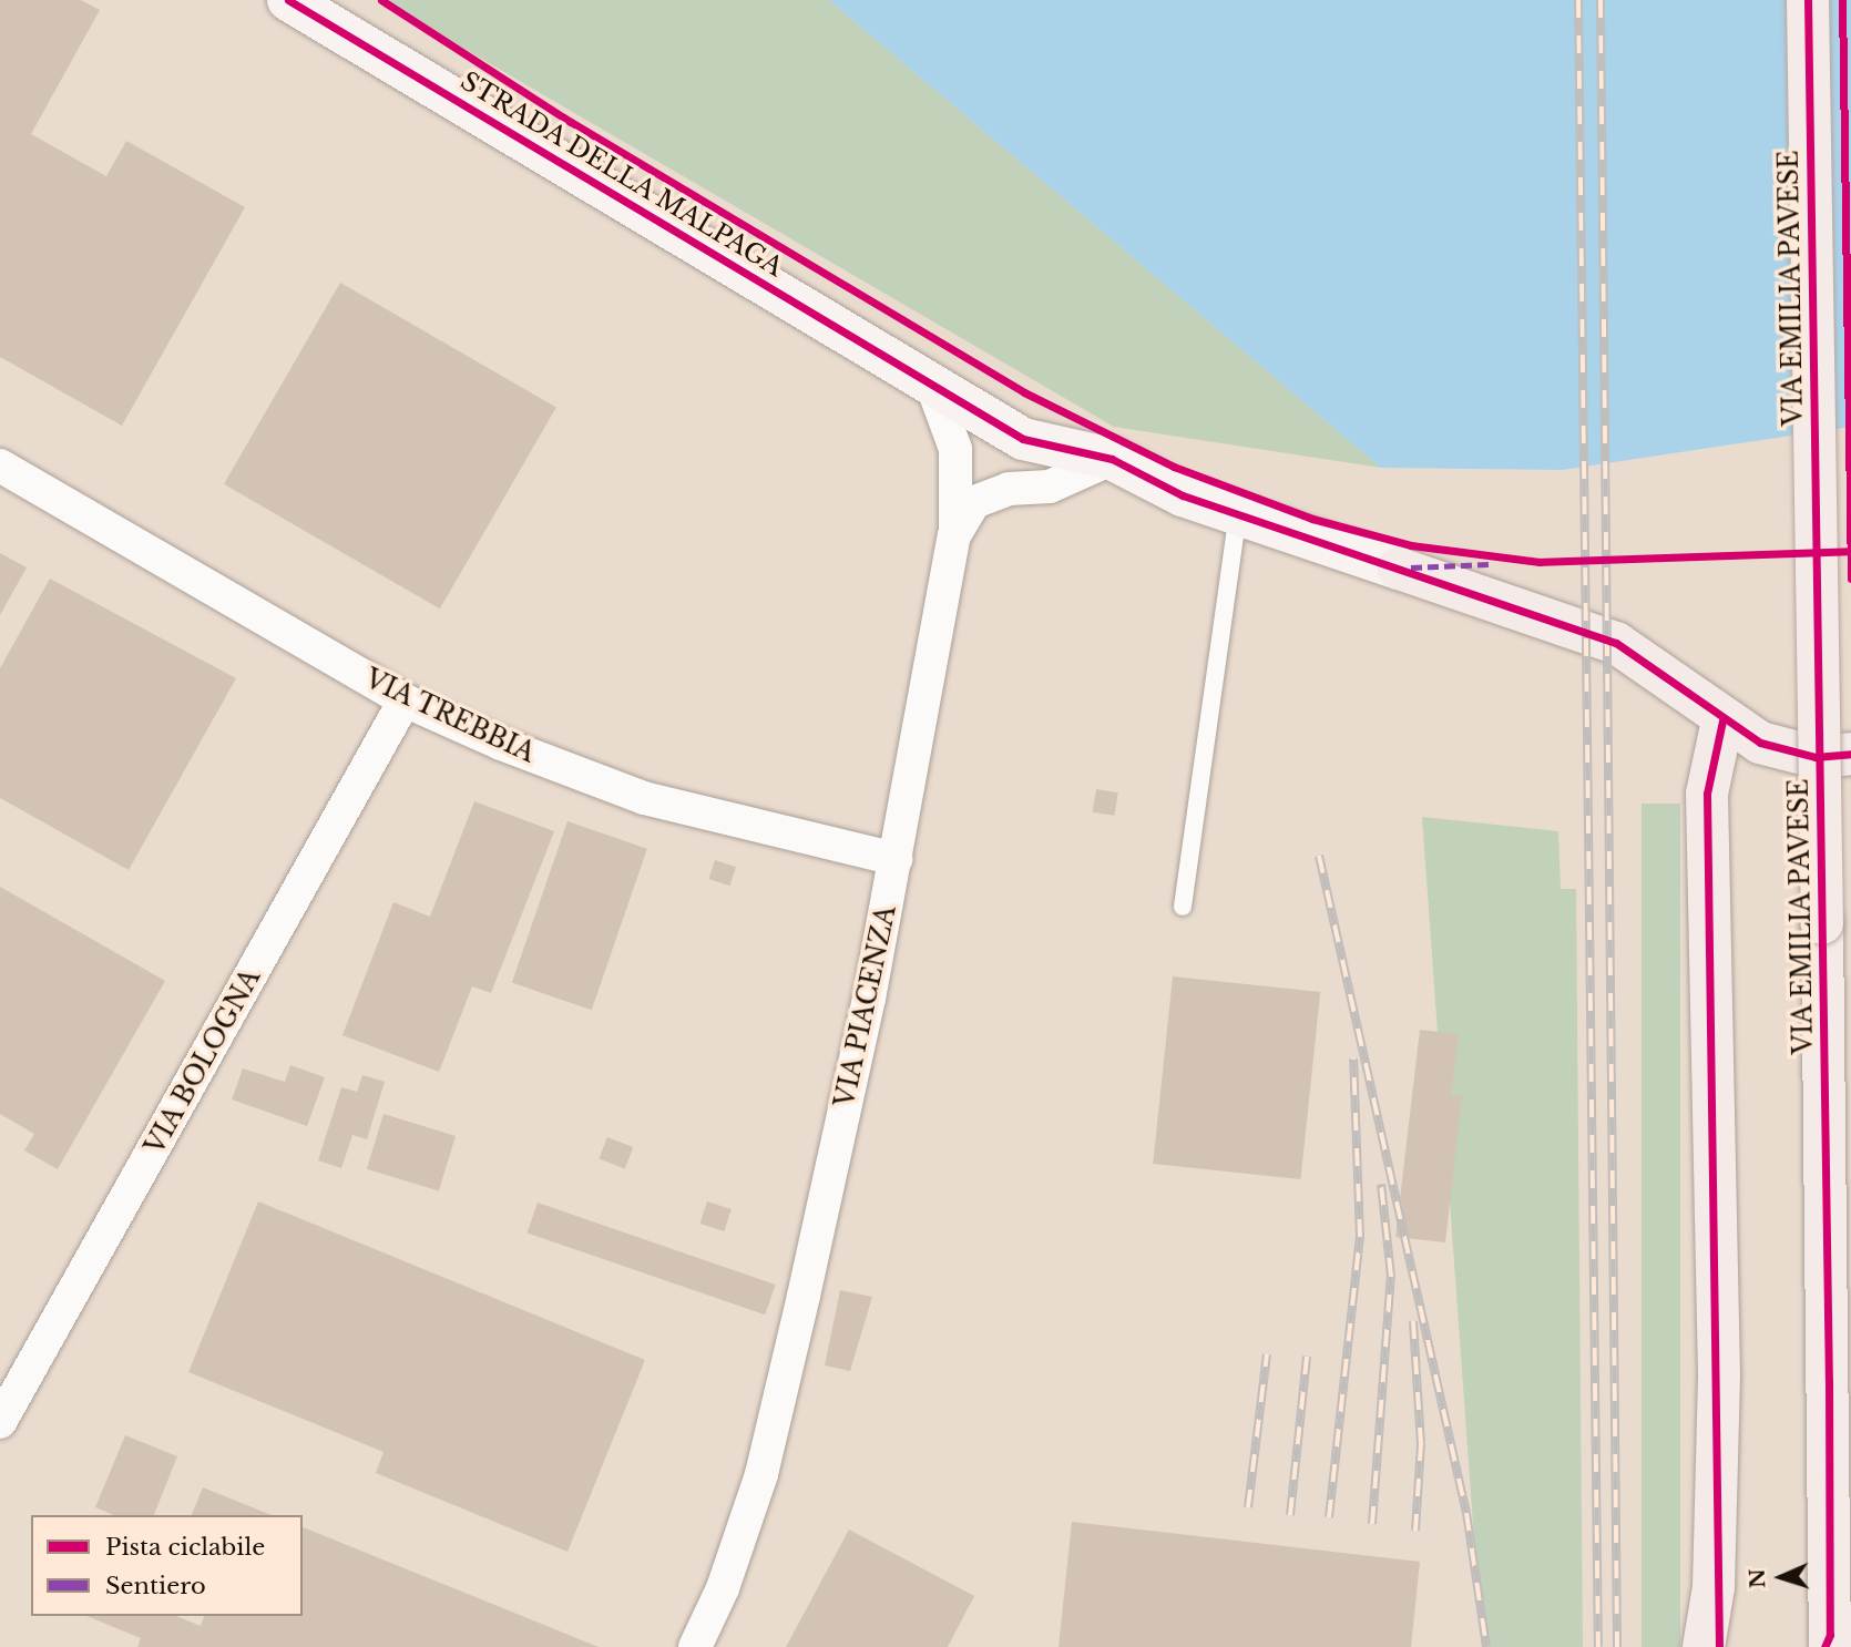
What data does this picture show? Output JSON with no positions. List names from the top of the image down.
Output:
{
  "streets": {
    "main road": ["VIA EMILIA PAVESE"],
    "street": [
      "STRADA DELLA MALPAGA",
      "VIA TREBBIA",
      "VIA PIACENZA",
      "VIA BOLOGNA"
    ]
  },
  "crossings": [
    ["STRADA DELLA MALPAGA", "VIA PIACENZA"],
    ["VIA TREBBIA", "VIA PIACENZA"],
    ["VIA TREBBIA", "VIA BOLOGNA"]
  ],
  "legend": ["Pista ciclabile", "Sentiero"],
  "north": "left"
}
